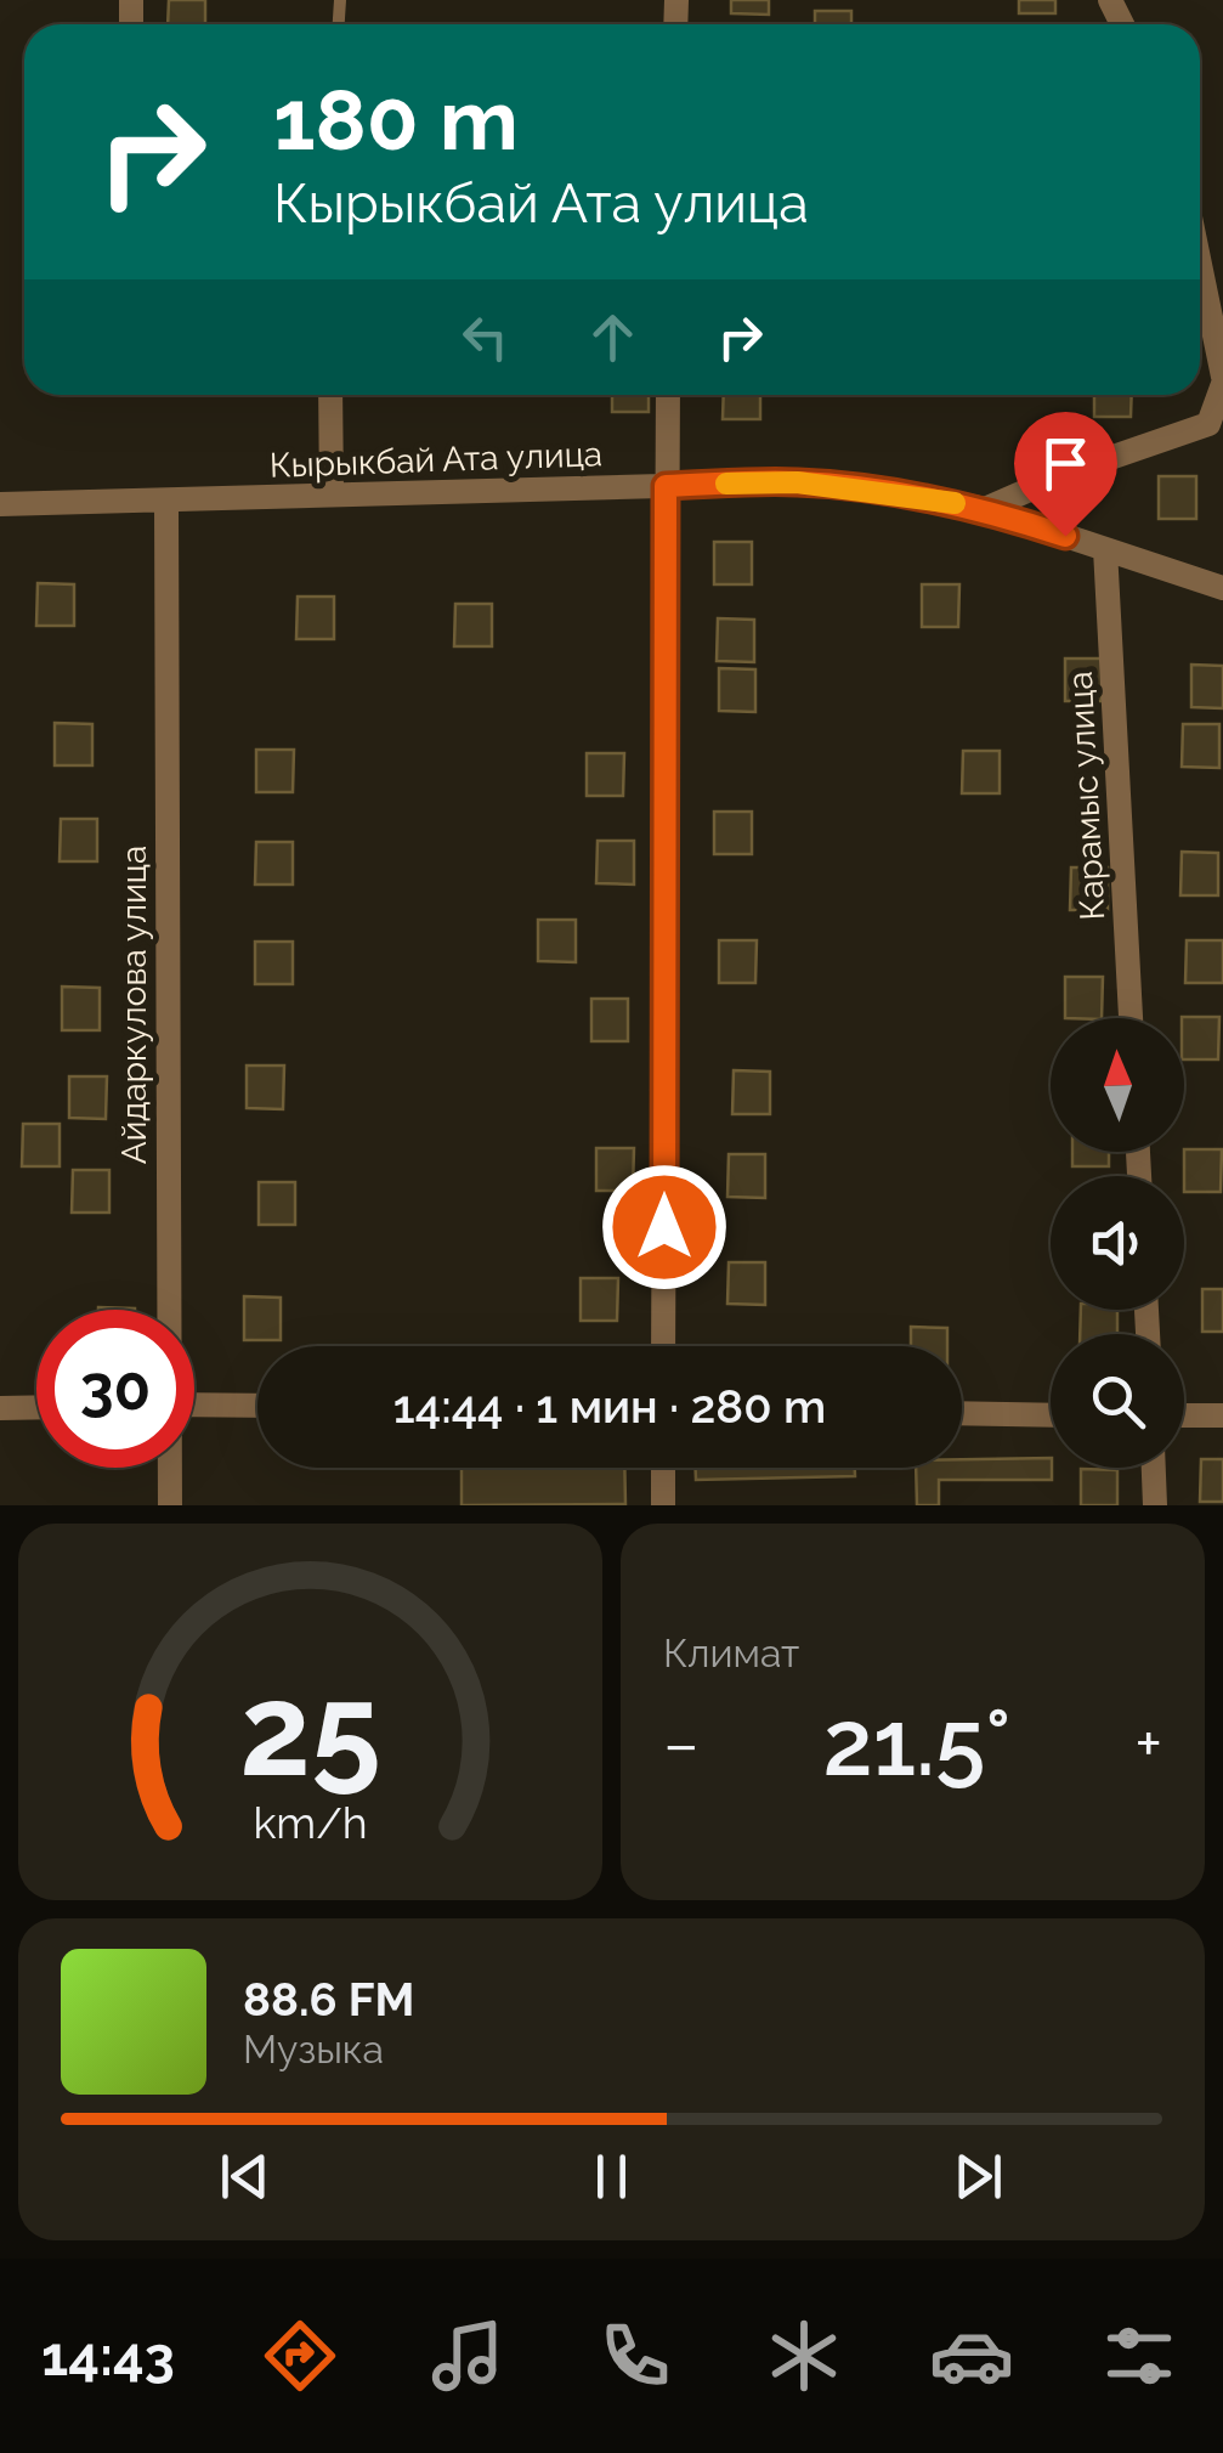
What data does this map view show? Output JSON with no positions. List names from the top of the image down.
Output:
{
  "streets": {
    "street": ["Кырыкбай Ата улица", "Карамыс улица", "Айдаркулова улица"]
  },
  "crossings": [
    ["Кырыкбай Ата улица", "Карамыс улица"],
    ["Кырыкбай Ата улица", "Айдаркулова улица"]
  ],
  "north": "top",
  "page": {
    "turn": ["180 m", "Кырыкбай Ата улица"],
    "limit": "30",
    "trip": "14:44 · 1 мин · 280 m",
    "tile": "Климат",
    "heat": ["−", "21.5°", "+"],
    "song": ["88.6 FM", "Музыка"],
    "tabs": "14:43",
    "gauge": ["25", "km/h"]
  }
}
